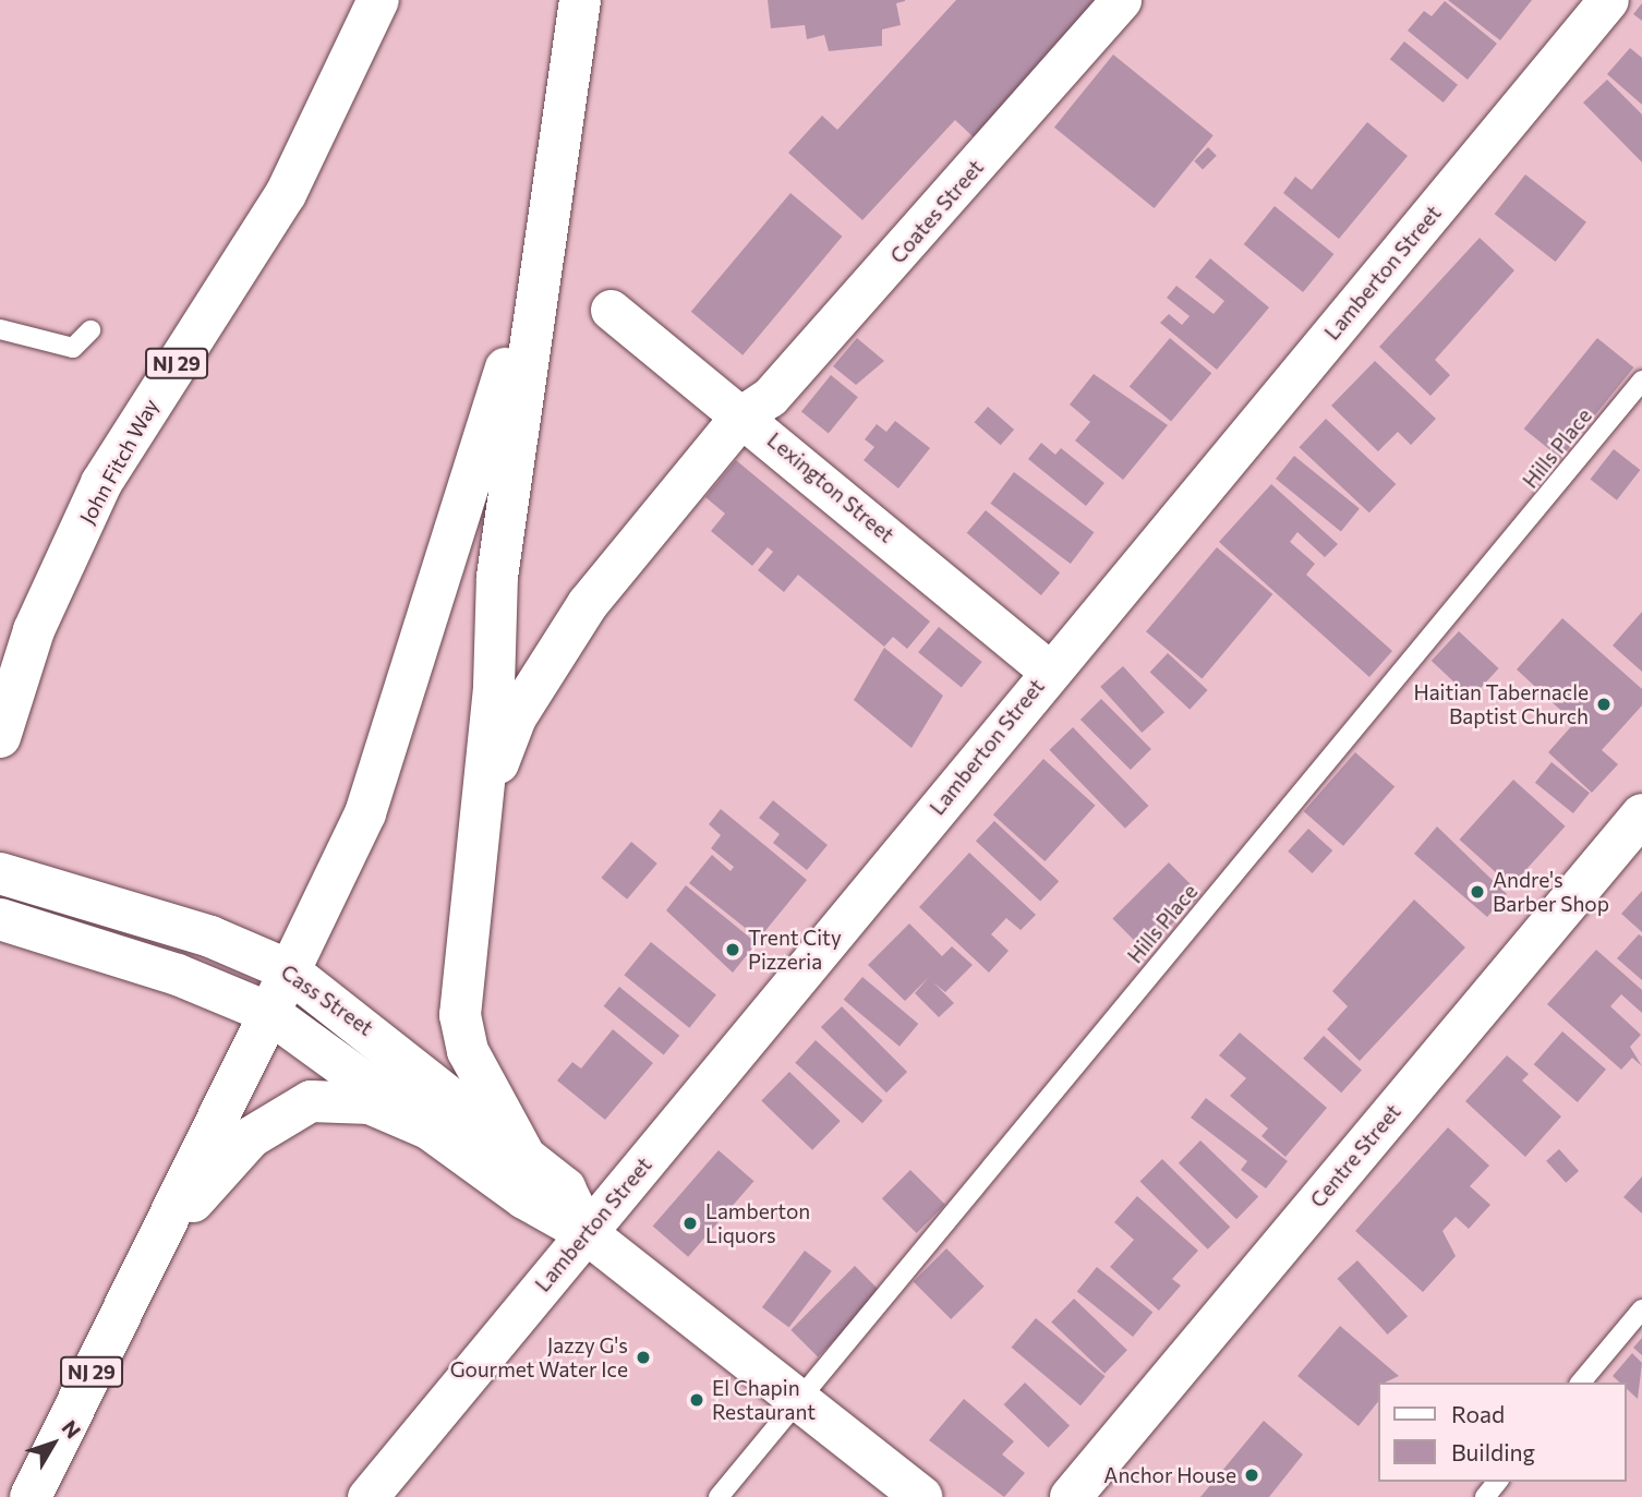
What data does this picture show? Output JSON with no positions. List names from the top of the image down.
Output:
{
  "streets": {
    "main road": [
      "NJ 29",
      "John Fitch Way",
      "Cass Street",
      "Centre Street"
    ],
    "street": ["Coates Street", "Lamberton Street", "Lexington Street"],
    "lane": ["Hills Place"]
  },
  "crossings": [
    ["Coates Street", "Lexington Street"],
    ["Lamberton Street", "Lexington Street"],
    ["Lamberton Street", "Cass Street"],
    ["NJ 29", "Cass Street"],
    ["Hills Place", "Cass Street"]
  ],
  "places": [
    "Haitian Tabernacle Baptist Church",
    "Andre's Barber Shop",
    "Trent City Pizzeria",
    "Lamberton Liquors",
    "Jazzy G's Gourmet Water Ice",
    "El Chapin Restaurant",
    "Anchor House"
  ],
  "legend": ["Road", "Building"],
  "north": "top right"
}
